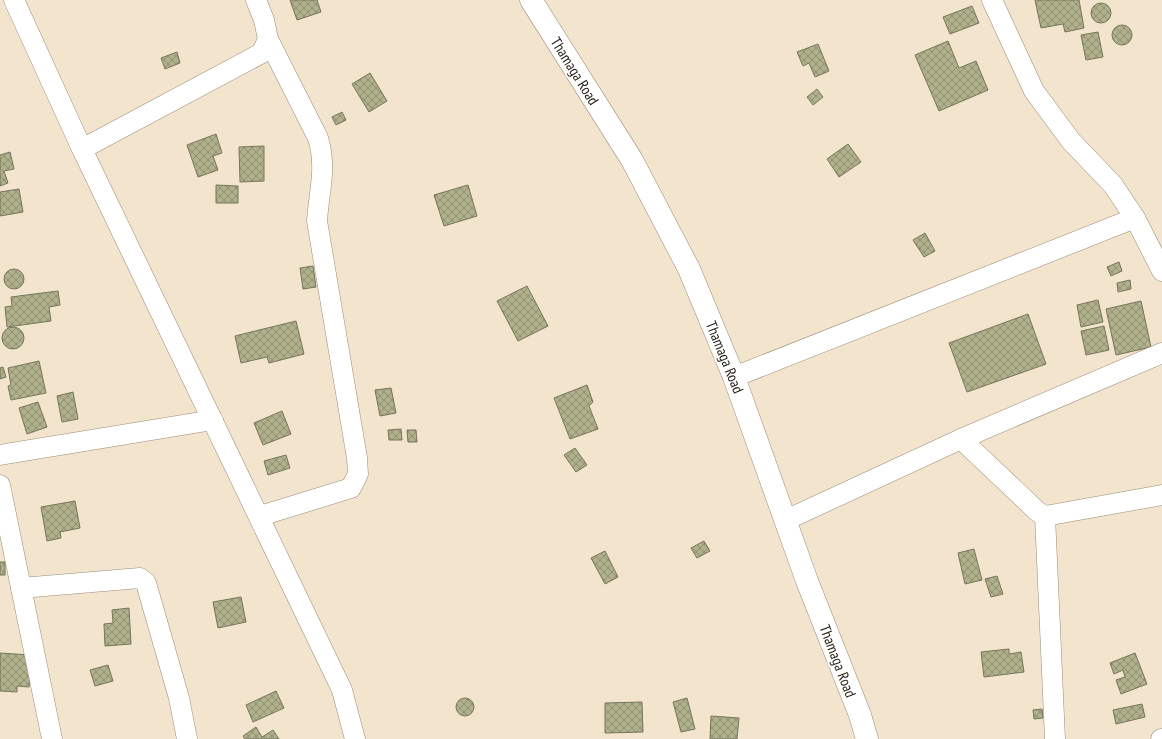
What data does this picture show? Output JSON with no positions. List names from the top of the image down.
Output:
{
  "streets": {
    "main road": ["Thamaga Road"]
  }
}
